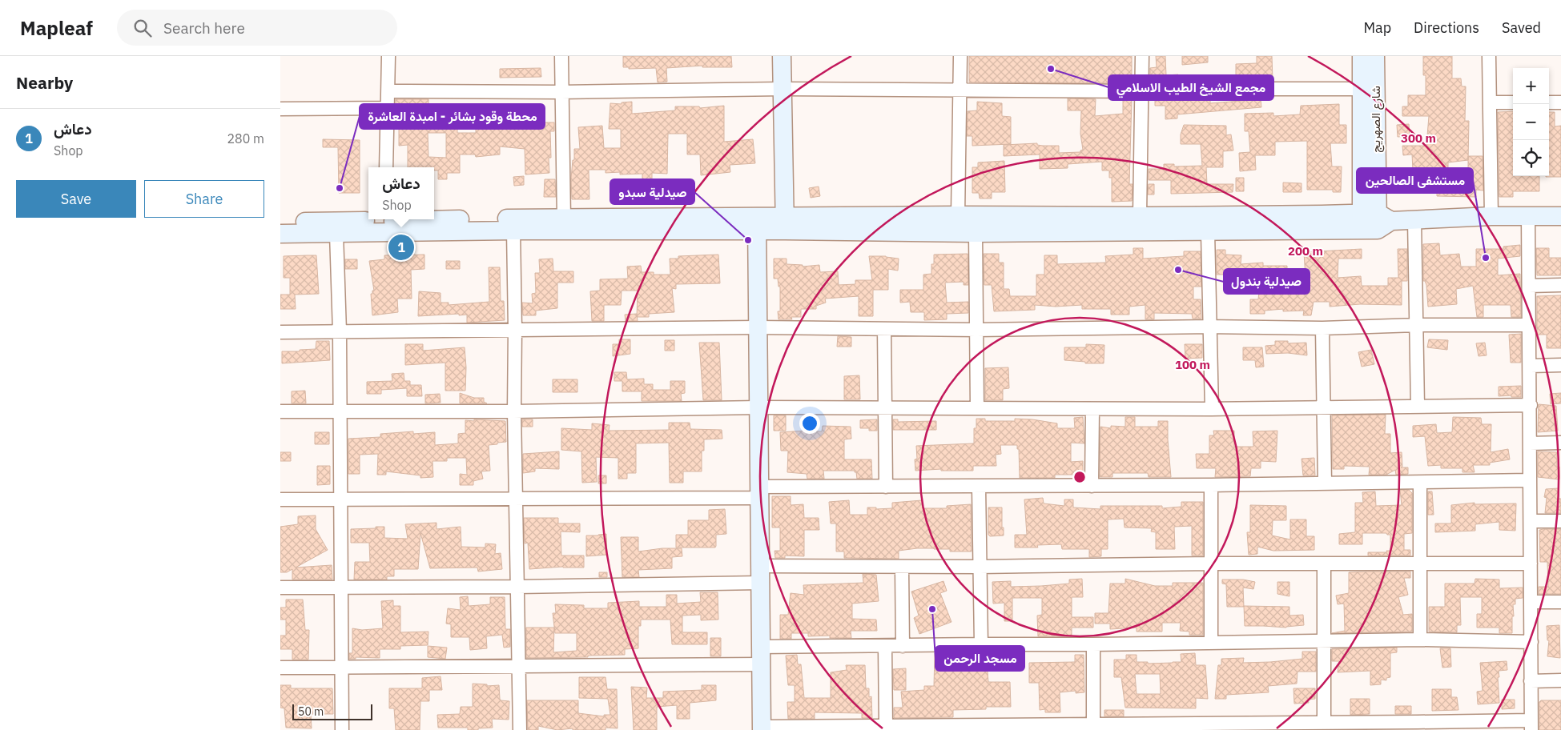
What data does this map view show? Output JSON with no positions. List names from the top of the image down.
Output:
{
  "streets": {
    "main road": ["شارع الصهريج"]
  },
  "places": [
    "مجمع الشيخ الطيب الاسلامي",
    "محطة وقود بشائر - امبدة العاشرة",
    "صيدلية سبدو",
    "مستشفى الصالحين",
    "صيدلية بندول",
    "مسجد الرحمن"
  ],
  "scale_bar": "50 m",
  "page": {
    "header": "Mapleaf",
    "search": "Search here",
    "nav": ["Map", "Directions", "Saved"],
    "heading": "Nearby",
    "map_buttons": ["+", "−"],
    "list": [
      {
        "mark": "1",
        "name": "دعاش",
        "note": "Shop",
        "value": "280 m"
      }
    ],
    "popup": ["دعاش", "Shop"],
    "buttons": ["Save", "Share"],
    "pins": "1",
    "scale": "50 m"
  },
  "rings": ["300 m", "200 m", "100 m"]
}
